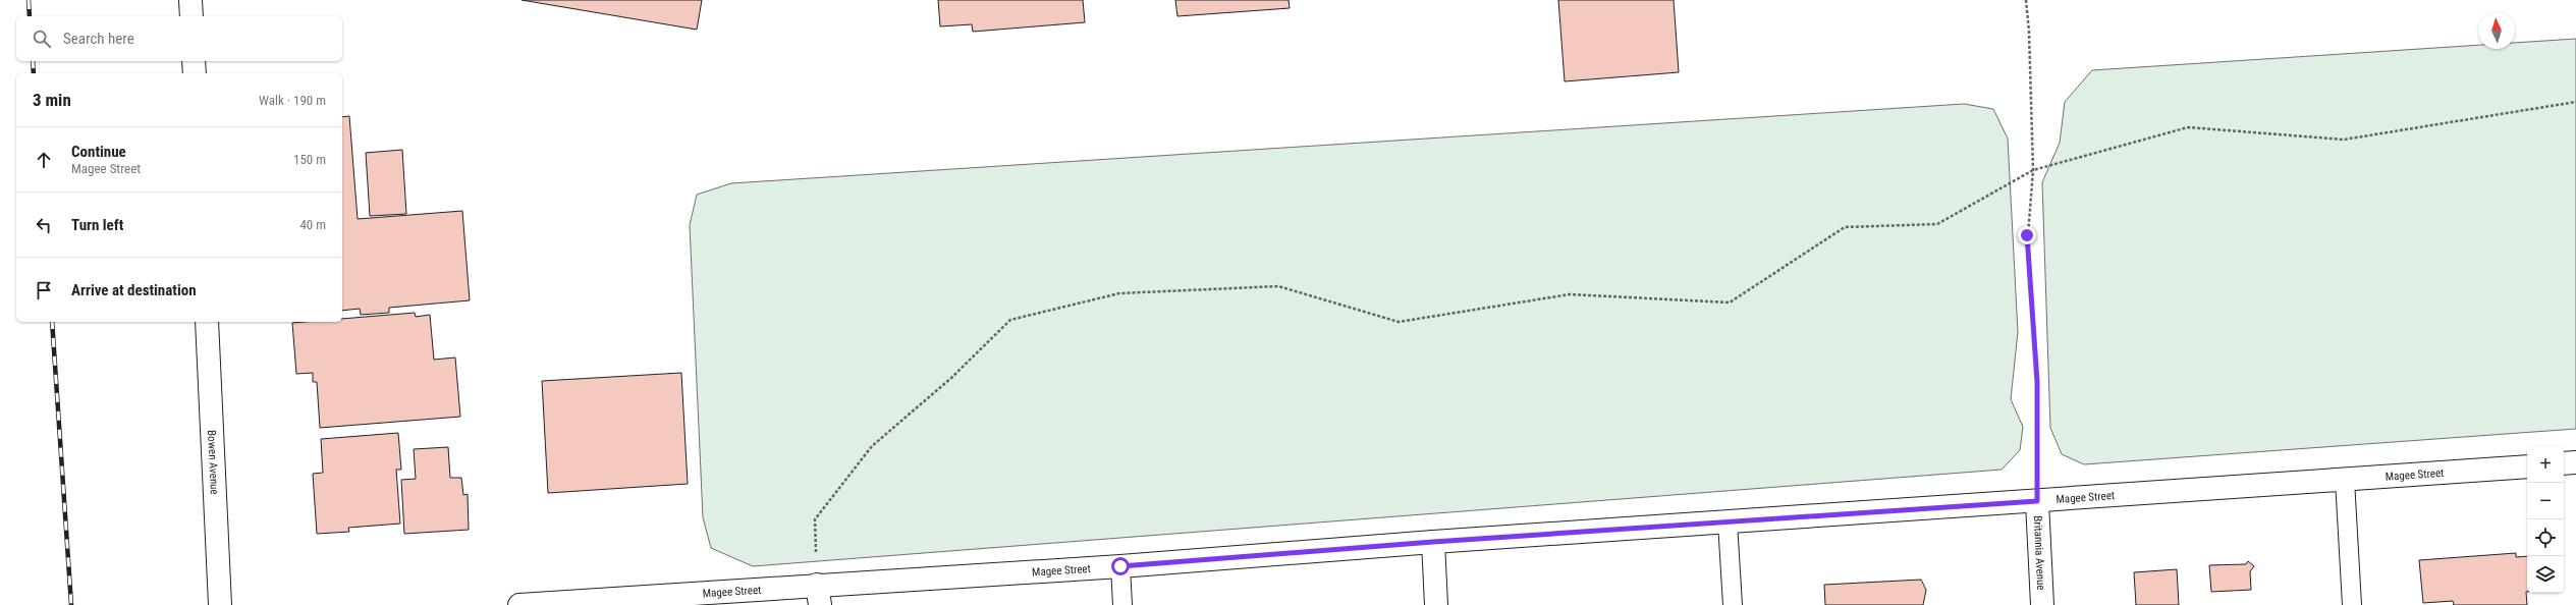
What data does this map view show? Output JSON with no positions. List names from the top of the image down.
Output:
{
  "streets": {
    "street": ["Bowen Avenue", "Magee Street", "Britannia Avenue"]
  },
  "crossings": [
    ["Magee Street", "Britannia Avenue"]
  ],
  "north": "top",
  "page": {
    "search": "Search here",
    "heading": ["3 min", "Walk · 190 m"],
    "list": [
      ["Continue", "Magee Street", "150 m"],
      ["Turn left", "40 m"],
      "Arrive at destination"
    ],
    "map_buttons": ["+", "−"]
  }
}
